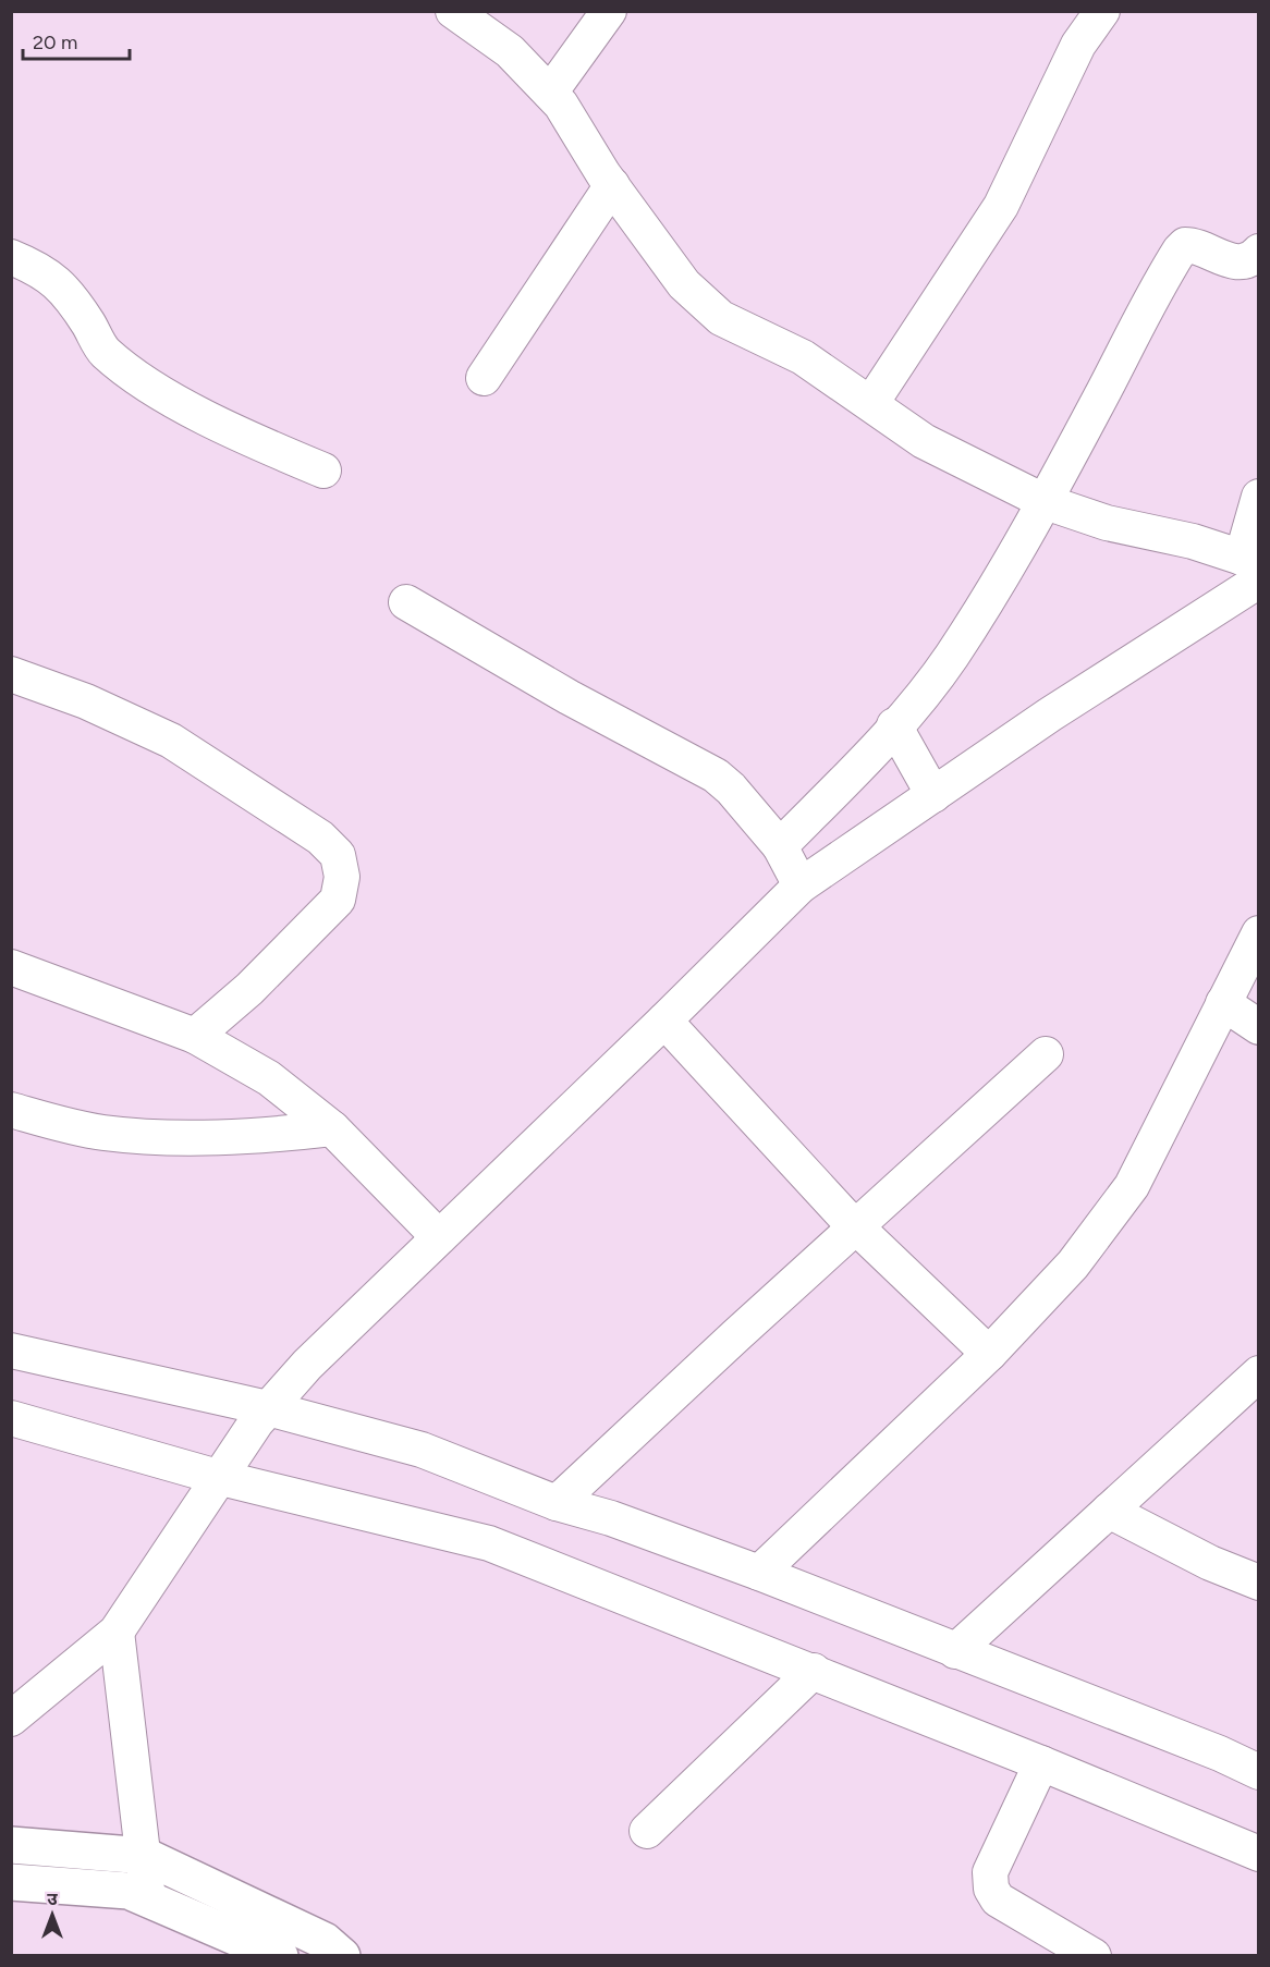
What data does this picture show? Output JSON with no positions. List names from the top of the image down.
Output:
{
  "scale_bar": "20 m",
  "north": "top"
}
